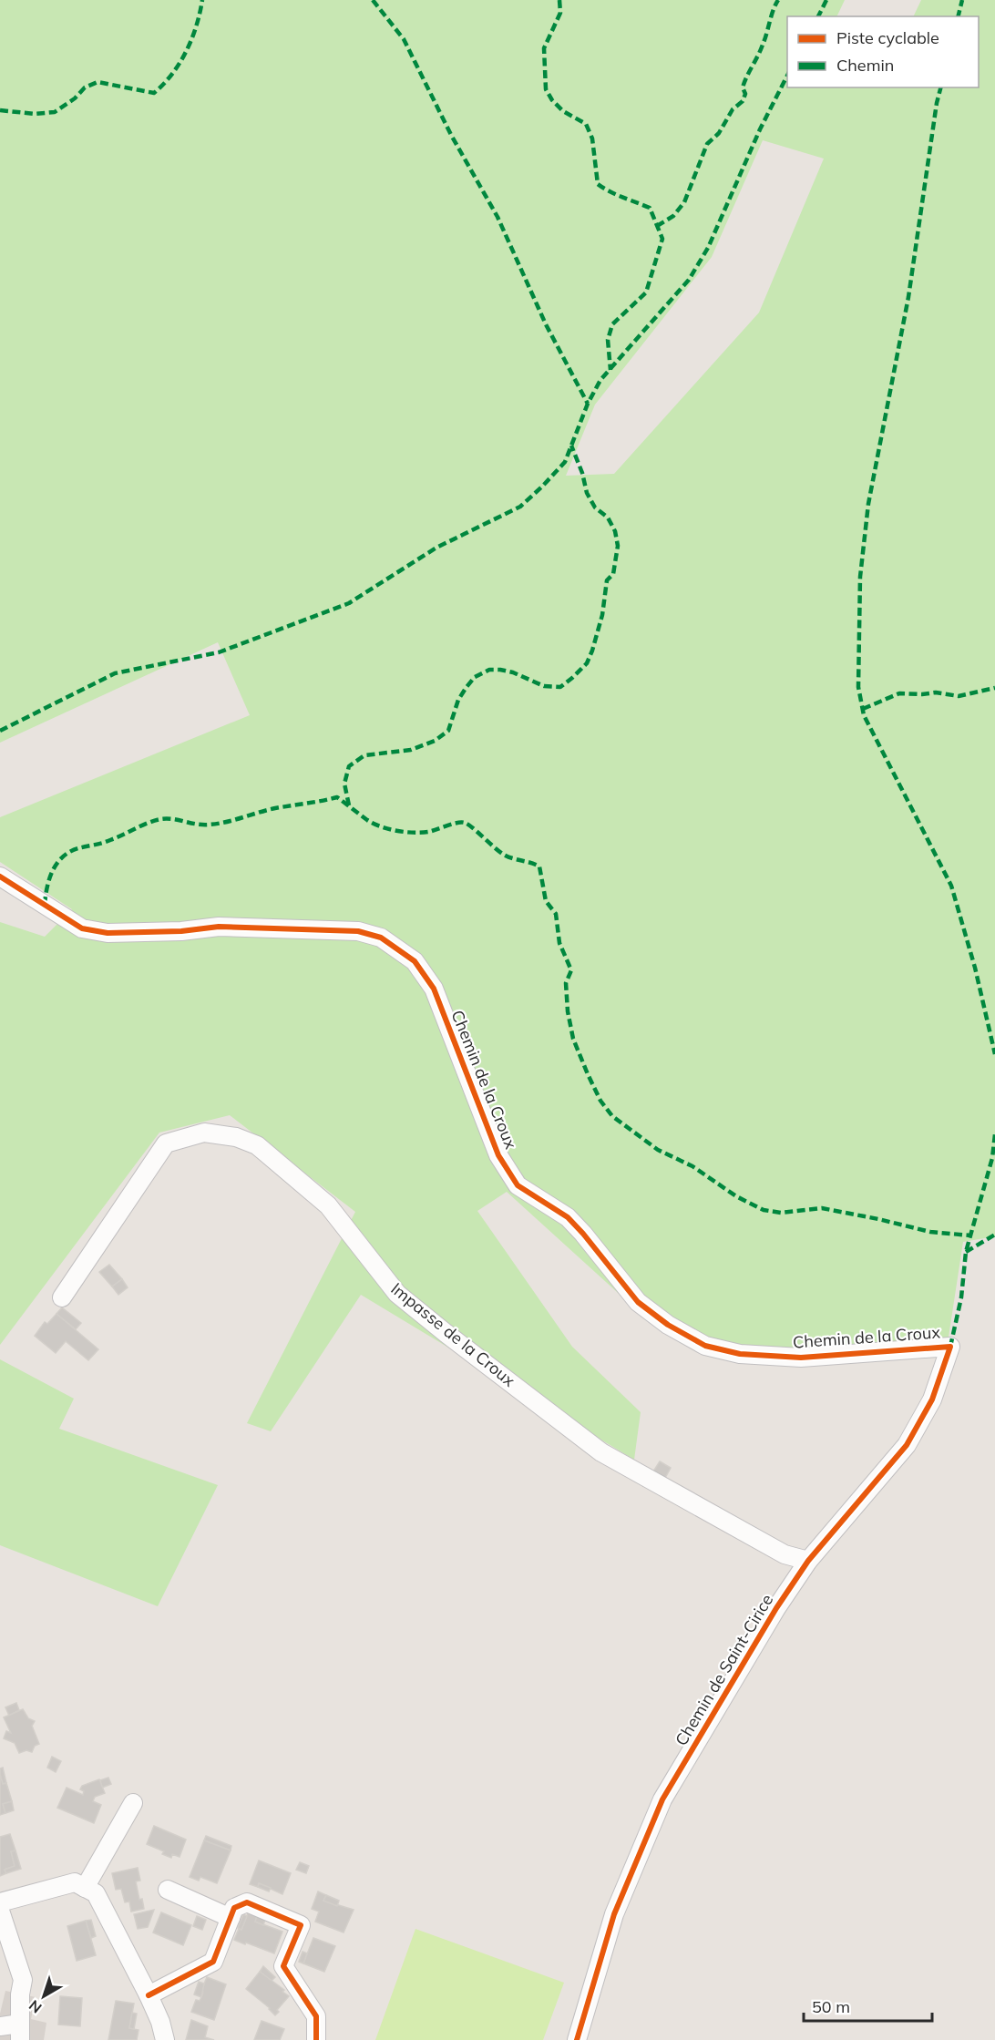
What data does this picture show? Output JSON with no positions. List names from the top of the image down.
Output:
{
  "streets": {
    "street": ["Chemin de la Croux", "Impasse de la Croux", "Chemin de Saint-Cirice"]
  },
  "crossings": [
    ["Chemin de la Croux", "Chemin de Saint-Cirice"],
    ["Impasse de la Croux", "Chemin de Saint-Cirice"]
  ],
  "legend": ["Piste cyclable", "Chemin"],
  "scale_bar": "50 m",
  "north": "bottom left"
}
